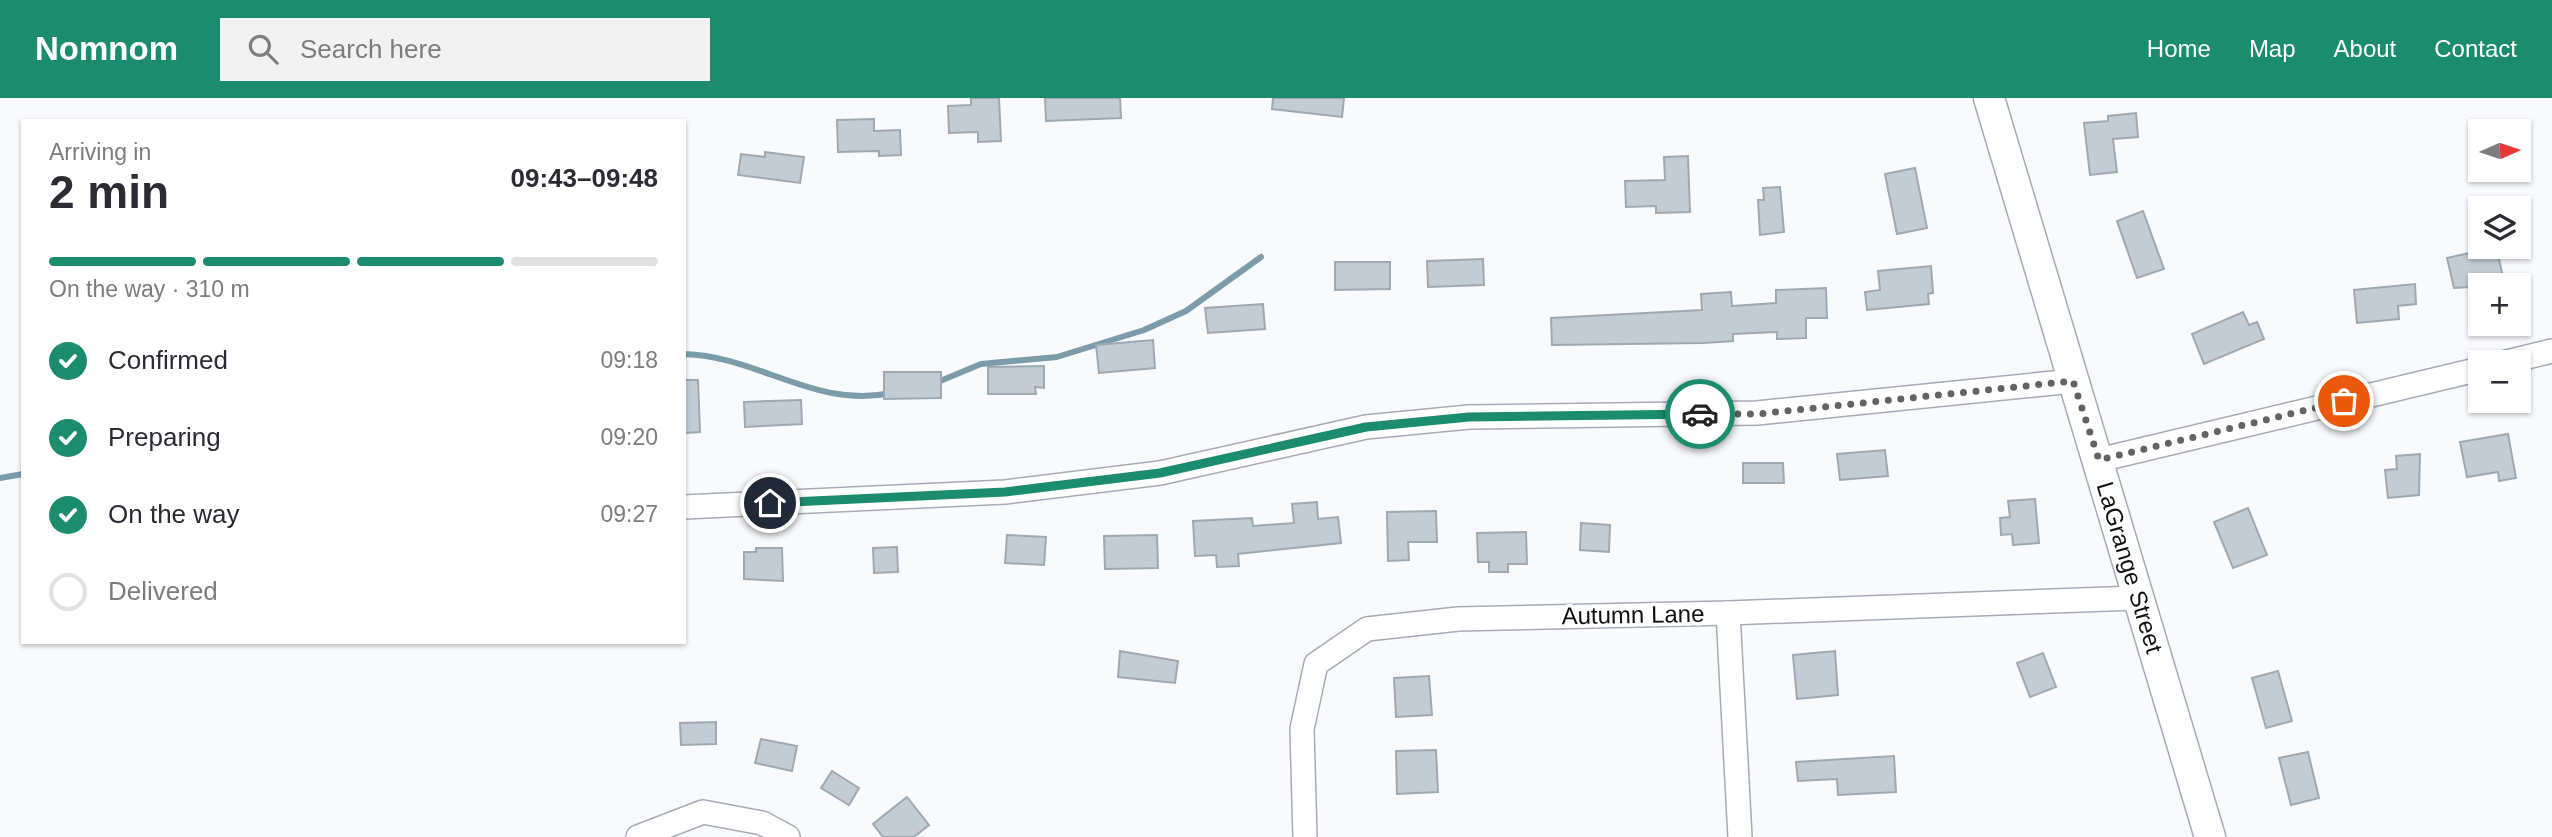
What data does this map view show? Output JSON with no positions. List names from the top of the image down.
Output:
{
  "streets": {
    "street": ["LaGrange Street", "Autumn Lane"]
  },
  "crossings": [
    ["LaGrange Street", "Autumn Lane"]
  ],
  "north": "right",
  "page": {
    "header": "Nomnom",
    "search": "Search here",
    "nav": [
      "Home",
      "Map",
      "About",
      "Contact"
    ],
    "map_buttons": ["+", "−"],
    "heading": ["2 min", "Arriving in", "09:43–09:48"],
    "bar": "On the way · 310 m",
    "list": [
      ["Confirmed", "09:18"],
      ["Preparing", "09:20"],
      ["On the way", "09:27"],
      "Delivered"
    ]
  }
}
